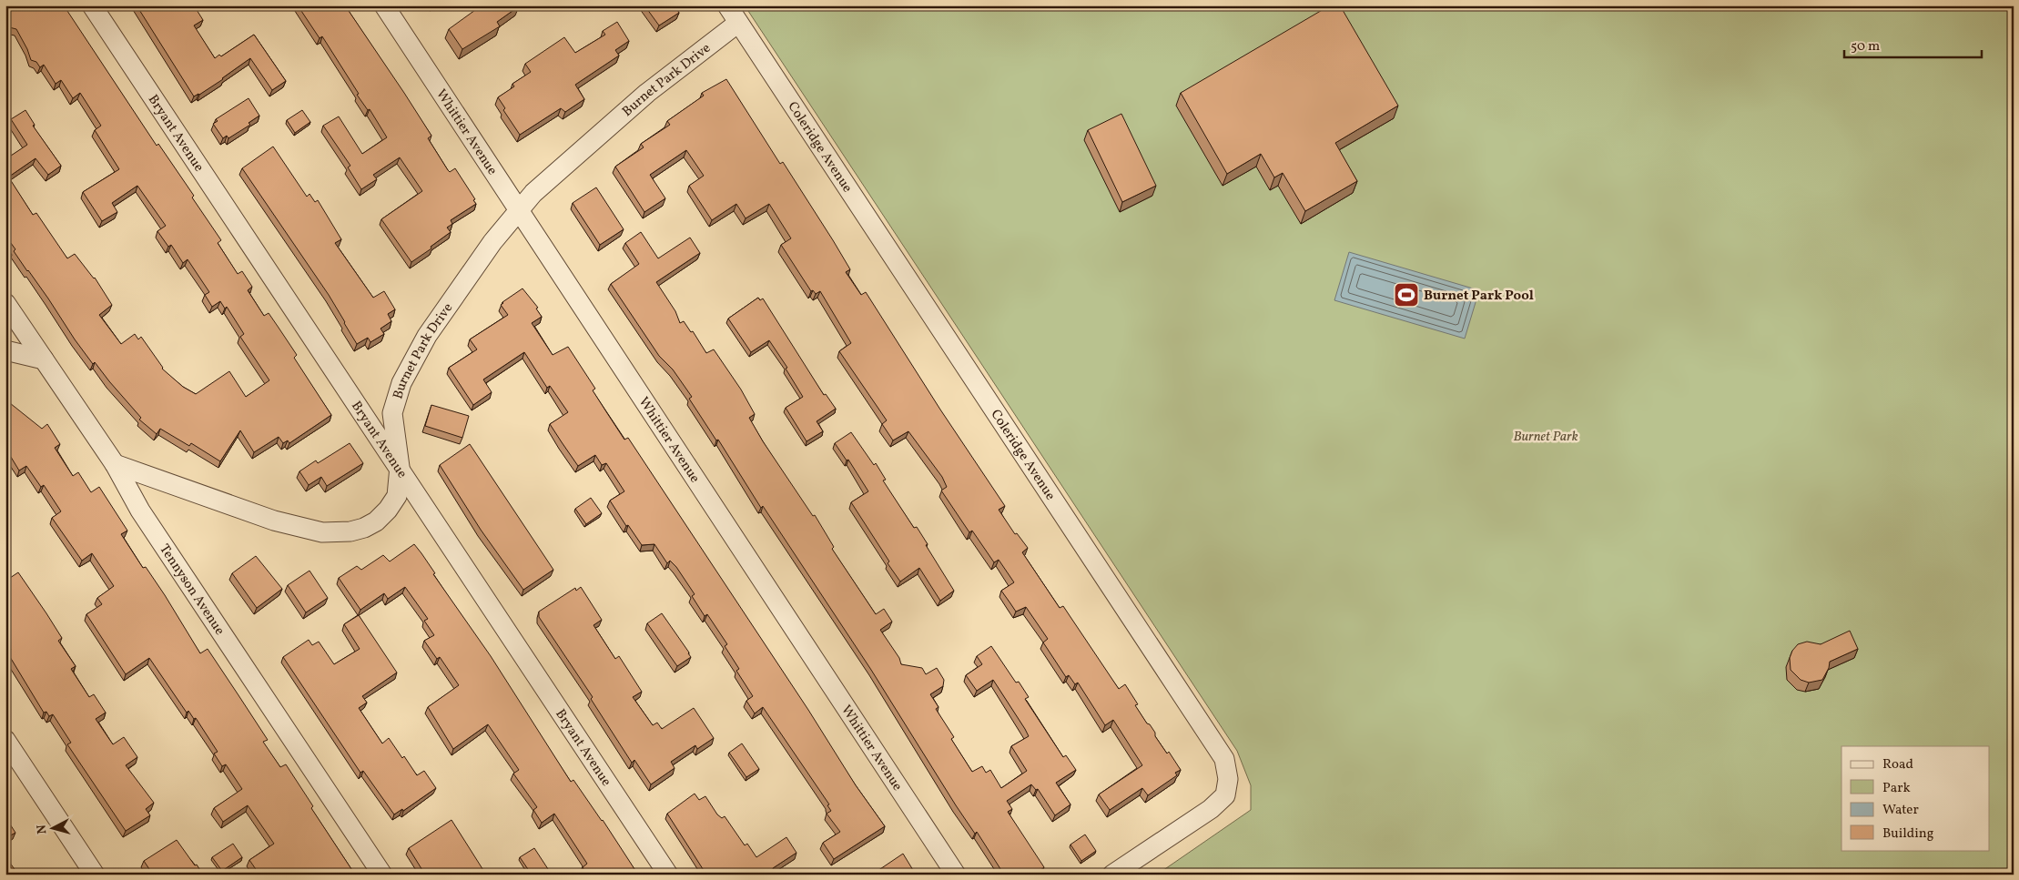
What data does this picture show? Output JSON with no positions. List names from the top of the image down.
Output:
{
  "streets": {
    "street": [
      "Burnet Park Drive",
      "Whittier Avenue",
      "Bryant Avenue",
      "Coleridge Avenue",
      "Tennyson Avenue"
    ]
  },
  "crossings": [
    ["Burnet Park Drive", "Whittier Avenue"],
    ["Burnet Park Drive", "Bryant Avenue"],
    ["Burnet Park Drive", "Coleridge Avenue"],
    ["Burnet Park Drive", "Tennyson Avenue"]
  ],
  "parks": ["Burnet Park"],
  "places": {
    "sports": ["Burnet Park Pool"]
  },
  "legend": [
    "Road",
    "Park",
    "Water",
    "Building"
  ],
  "scale_bar": "50 m",
  "north": "left"
}
